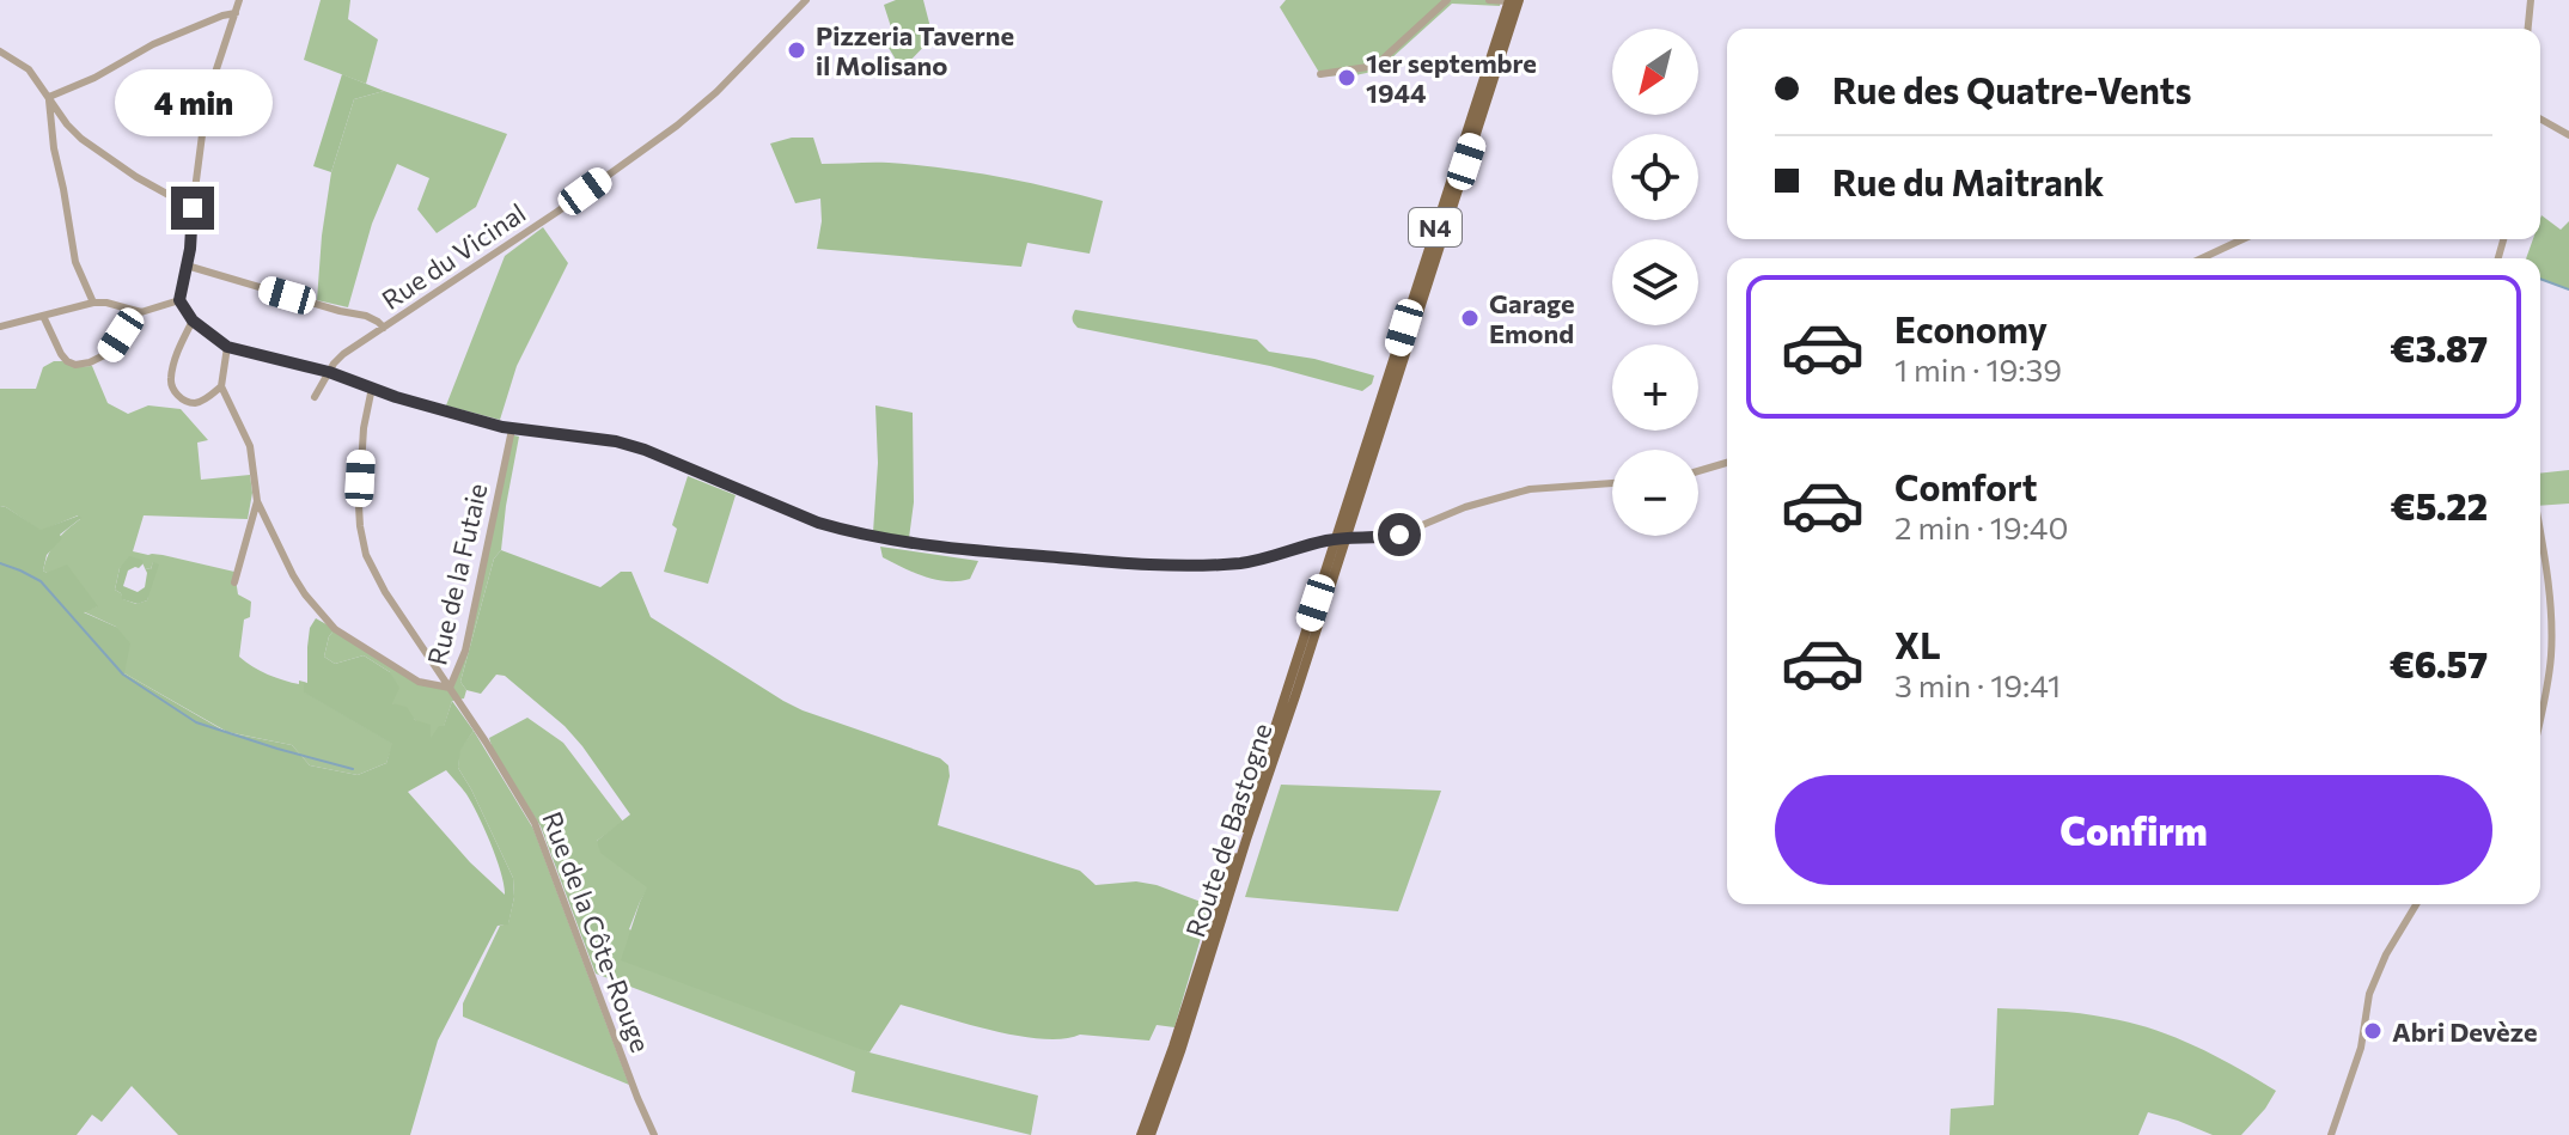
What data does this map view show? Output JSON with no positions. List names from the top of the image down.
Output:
{
  "streets": {
    "main road": ["N4", "Route de Bastogne"],
    "street": ["Rue du Vicinal", "Rue de la Futaie", "Rue de la Côte-Rouge"]
  },
  "crossings": [
    ["Rue de la Futaie", "Rue de la Côte-Rouge"]
  ],
  "places": [
    "Pizzeria Taverne il Molisano",
    "1er septembre 1944",
    "Garage Emond",
    "Abri Devèze"
  ],
  "north": "bottom left",
  "page": {
    "map_buttons": ["+", "−"],
    "banner": ["Rue des Quatre-Vents", "Rue du Maitrank"],
    "bubble": "4 min",
    "list": [
      {
        "name": "Economy",
        "note": "1 min · 19:39",
        "value": "€3.87"
      },
      {
        "name": "Comfort",
        "note": "2 min · 19:40",
        "value": "€5.22"
      },
      {
        "name": "XL",
        "note": "3 min · 19:41",
        "value": "€6.57"
      }
    ],
    "buttons": "Confirm"
  }
}
